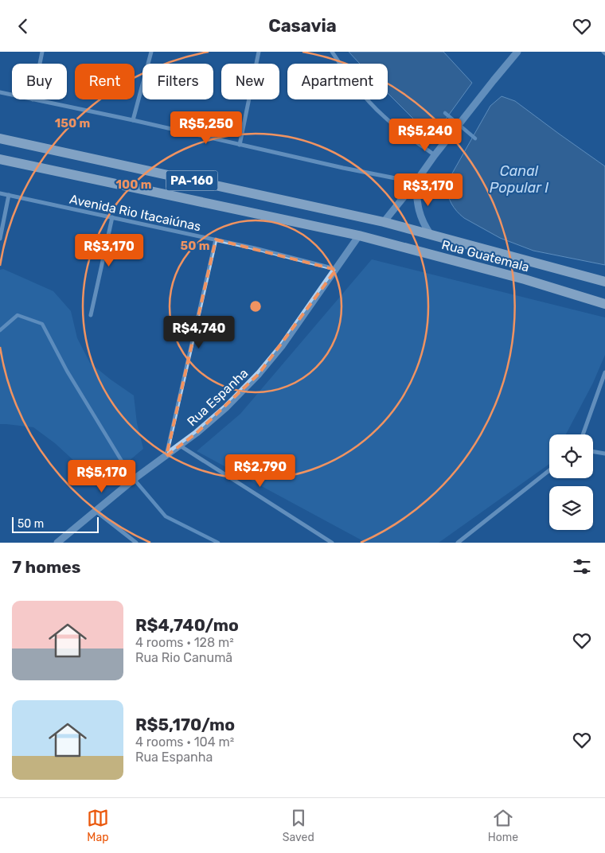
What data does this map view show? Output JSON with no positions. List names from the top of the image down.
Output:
{
  "streets": {
    "main road": ["PA-160", "Rua Guatemala"],
    "street": ["Avenida Rio Itacaiúnas", "Rua Espanha"]
  },
  "crossings": [
    ["PA-160", "Rua Guatemala"],
    ["PA-160", "Rua Espanha"],
    ["Avenida Rio Itacaiúnas", "Rua Espanha"],
    ["Rua Guatemala", "Rua Espanha"]
  ],
  "water": ["Canal Popular I"],
  "scale_bar": "50 m",
  "page": {
    "header": "Casavia",
    "chip": [
      "Buy",
      "Rent",
      "Filters",
      "New",
      "Apartment"
    ],
    "price": [
      "R$5,250",
      "R$5,240",
      "R$3,170",
      "R$3,170",
      "R$4,740",
      "R$2,790",
      "R$5,170"
    ],
    "scale": "50 m",
    "heading": "7 homes",
    "list": [
      {
        "name": "R$4,740/mo",
        "note": "4 rooms · 128 m² · Rua Rio Canumã"
      },
      {
        "name": "R$5,170/mo",
        "note": "4 rooms · 104 m² · Rua Espanha"
      }
    ],
    "tabs": ["Map", "Saved", "Home"]
  },
  "rings": ["150 m", "100 m", "50 m"]
}
